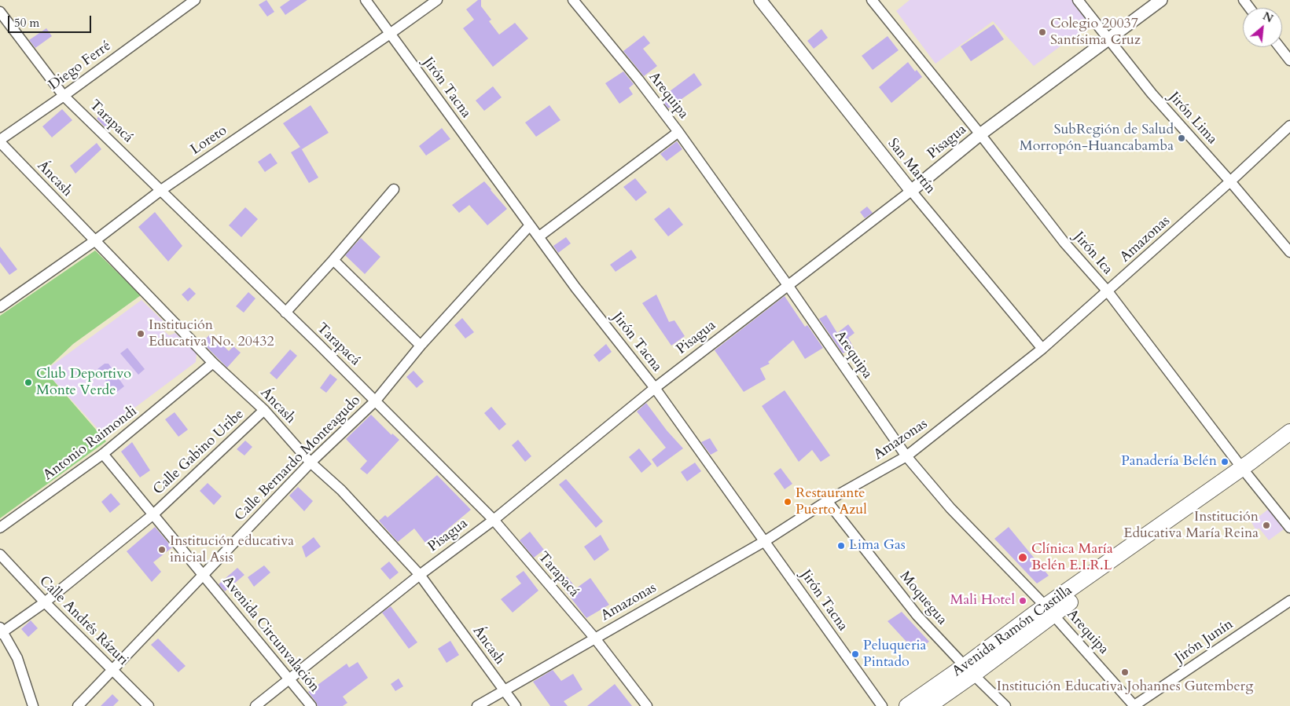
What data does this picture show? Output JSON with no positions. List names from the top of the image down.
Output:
{
  "streets": {
    "main road": ["Avenida Ramón Castilla"],
    "street": [
      "Diego Ferré",
      "Jirón Tacna",
      "Arequipa",
      "Jirón Lima",
      "Tarapacá",
      "Loreto",
      "Pisagua",
      "San Martín",
      "Áncash",
      "Amazonas",
      "Jirón Ica",
      "Antonio Raimondi",
      "Calle Gabino Uribe",
      "Calle Bernardo Monteagudo",
      "Moquegua",
      "Calle Andrés Rázuri",
      "Avenida Circunvalación",
      "Jirón Junín"
    ]
  },
  "crossings": [
    ["Diego Ferré", "Tarapacá"],
    ["Diego Ferré", "Áncash"],
    ["Jirón Tacna", "Loreto"],
    ["Jirón Tacna", "Pisagua"],
    ["Jirón Tacna", "Amazonas"],
    ["Jirón Tacna", "Calle Bernardo Monteagudo"],
    ["Arequipa", "Pisagua"],
    ["Arequipa", "Amazonas"],
    ["Arequipa", "Avenida Ramón Castilla"],
    ["Arequipa", "Jirón Junín"],
    ["Jirón Lima", "Pisagua"],
    ["Jirón Lima", "Amazonas"],
    ["Tarapacá", "Loreto"],
    ["Tarapacá", "Pisagua"],
    ["Tarapacá", "Amazonas"],
    ["Tarapacá", "Calle Bernardo Monteagudo"],
    ["Loreto", "Áncash"],
    ["Pisagua", "San Martín"],
    ["Pisagua", "Áncash"],
    ["Pisagua", "Jirón Ica"],
    ["Pisagua", "Avenida Circunvalación"],
    ["San Martín", "Amazonas"],
    ["Áncash", "Amazonas"],
    ["Áncash", "Antonio Raimondi"],
    ["Áncash", "Calle Gabino Uribe"],
    ["Áncash", "Calle Bernardo Monteagudo"],
    ["Amazonas", "Jirón Ica"],
    ["Amazonas", "Moquegua"],
    ["Jirón Ica", "Avenida Ramón Castilla"],
    ["Antonio Raimondi", "Avenida Circunvalación"],
    ["Calle Gabino Uribe", "Calle Andrés Rázuri"],
    ["Calle Gabino Uribe", "Avenida Circunvalación"],
    ["Calle Bernardo Monteagudo", "Calle Andrés Rázuri"],
    ["Calle Bernardo Monteagudo", "Avenida Circunvalación"],
    ["Moquegua", "Avenida Ramón Castilla"]
  ],
  "places": [
    "Colegio 20037 Santísima Cruz",
    "SubRegión de Salud Morropón-Huancabamba",
    "Institución Educativa No. 20432",
    "Club Deportivo Monte Verde",
    "Panadería Belén",
    "Restaurante Puerto Azul",
    "Institución Educativa María Reina",
    "Lima Gas",
    "Institución educativa inicial Asis",
    "Clínica María Belén E.I.R.L",
    "Mali Hotel",
    "Peluqueria Pintado",
    "Institución Educativa Johannes Gutemberg"
  ],
  "scale_bar": "50 m",
  "north": "top right"
}
